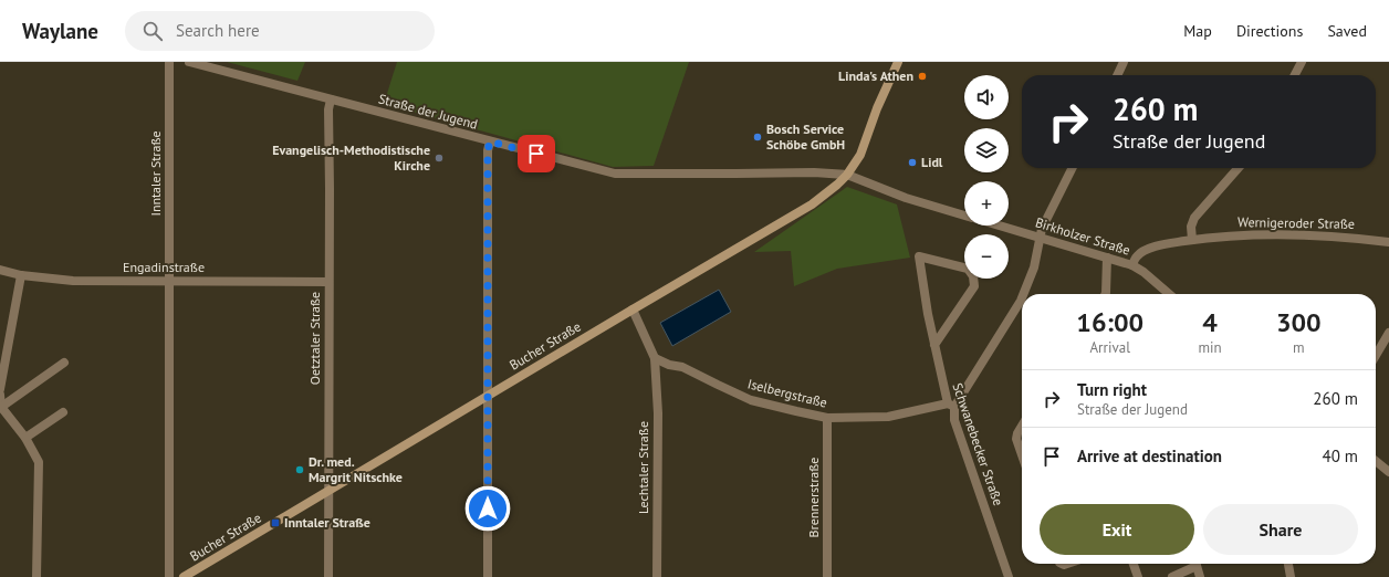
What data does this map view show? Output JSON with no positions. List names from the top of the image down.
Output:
{
  "streets": {
    "main road": ["Bucher Straße"],
    "street": [
      "Straße der Jugend",
      "Inntaler Straße",
      "Wernigeroder Straße",
      "Birkholzer Straße",
      "Engadinstraße",
      "Oetztaler Straße",
      "Iselbergstraße",
      "Schwanebecker Straße",
      "Lechtaler Straße",
      "Brennerstraße"
    ]
  },
  "crossings": [
    ["Straße der Jugend", "Birkholzer Straße"],
    ["Straße der Jugend", "Oetztaler Straße"],
    ["Straße der Jugend", "Bucher Straße"],
    ["Inntaler Straße", "Engadinstraße"],
    ["Wernigeroder Straße", "Birkholzer Straße"],
    ["Birkholzer Straße", "Bucher Straße"],
    ["Engadinstraße", "Oetztaler Straße"],
    ["Oetztaler Straße", "Bucher Straße"],
    ["Iselbergstraße", "Schwanebecker Straße"],
    ["Iselbergstraße", "Lechtaler Straße"],
    ["Iselbergstraße", "Brennerstraße"]
  ],
  "places": {
    "other": [
      "Linda's Athen",
      "Bosch Service Schöbe GmbH",
      "Evangelisch-Methodistische Kirche",
      "Lidl",
      "Dr. med. Margrit Nitschke"
    ],
    "transit": ["Inntaler Straße"]
  },
  "page": {
    "header": "Waylane",
    "search": "Search here",
    "nav": ["Map", "Directions", "Saved"],
    "map_buttons": ["+", "−"],
    "turn": ["260 m", "Straße der Jugend"],
    "eta": [
      "16:00",
      "Arrival",
      "4",
      "min",
      "300",
      "m"
    ],
    "list": [
      {
        "name": "Turn right",
        "note": "Straße der Jugend",
        "value": "260 m"
      },
      {
        "name": "Arrive at destination",
        "value": "40 m"
      }
    ],
    "buttons": ["Exit", "Share"]
  }
}
